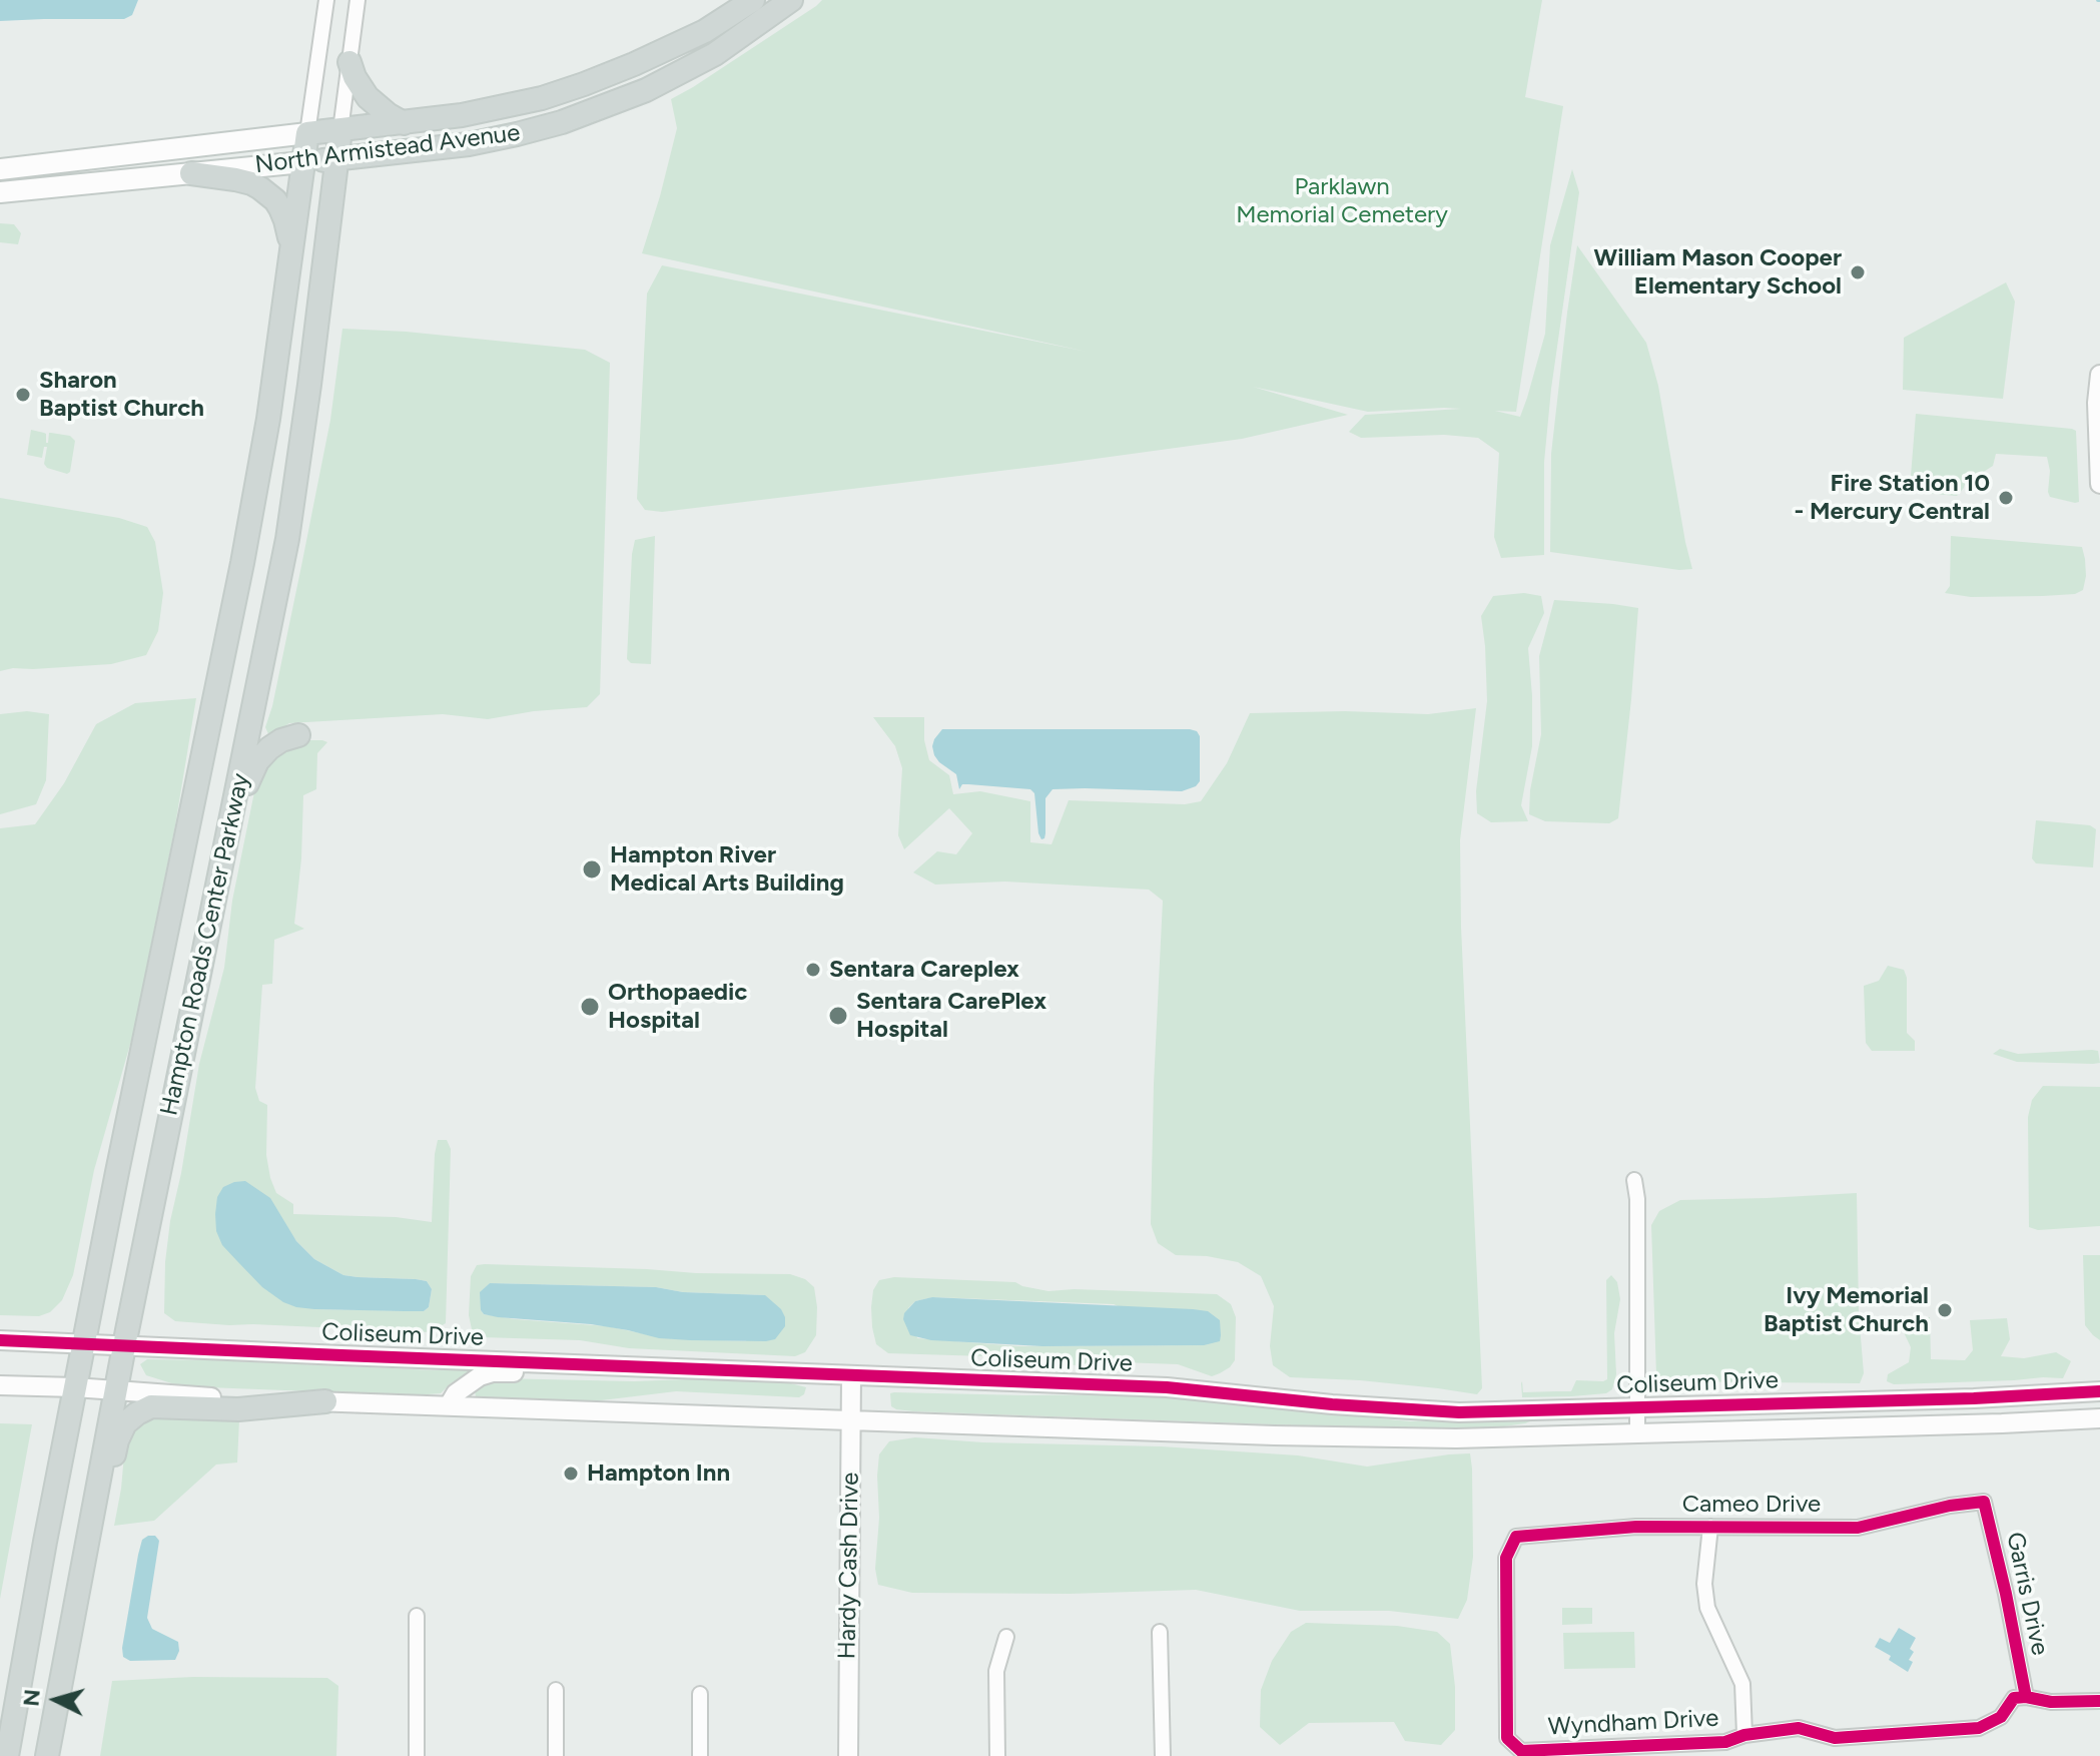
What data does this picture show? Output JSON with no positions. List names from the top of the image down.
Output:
{
  "streets": {
    "main road": ["North Armistead Avenue", "Hampton Roads Center Parkway"],
    "street": [
      "Coliseum Drive",
      "Cameo Drive",
      "Hardy Cash Drive",
      "Garris Drive",
      "Wyndham Drive"
    ]
  },
  "crossings": [
    ["North Armistead Avenue", "Hampton Roads Center Parkway"],
    ["Hampton Roads Center Parkway", "Coliseum Drive"],
    ["Coliseum Drive", "Hardy Cash Drive"],
    ["Cameo Drive", "Garris Drive"],
    ["Cameo Drive", "Wyndham Drive"],
    ["Garris Drive", "Wyndham Drive"]
  ],
  "parks": ["Parklawn Memorial Cemetery"],
  "places": [
    "William Mason Cooper Elementary School",
    "Sharon Baptist Church",
    "Fire Station 10 - Mercury Central",
    "Hampton River Medical Arts Building",
    "Sentara Careplex",
    "Orthopaedic Hospital",
    "Sentara CarePlex Hospital",
    "Ivy Memorial Baptist Church",
    "Hampton Inn"
  ],
  "north": "left"
}
